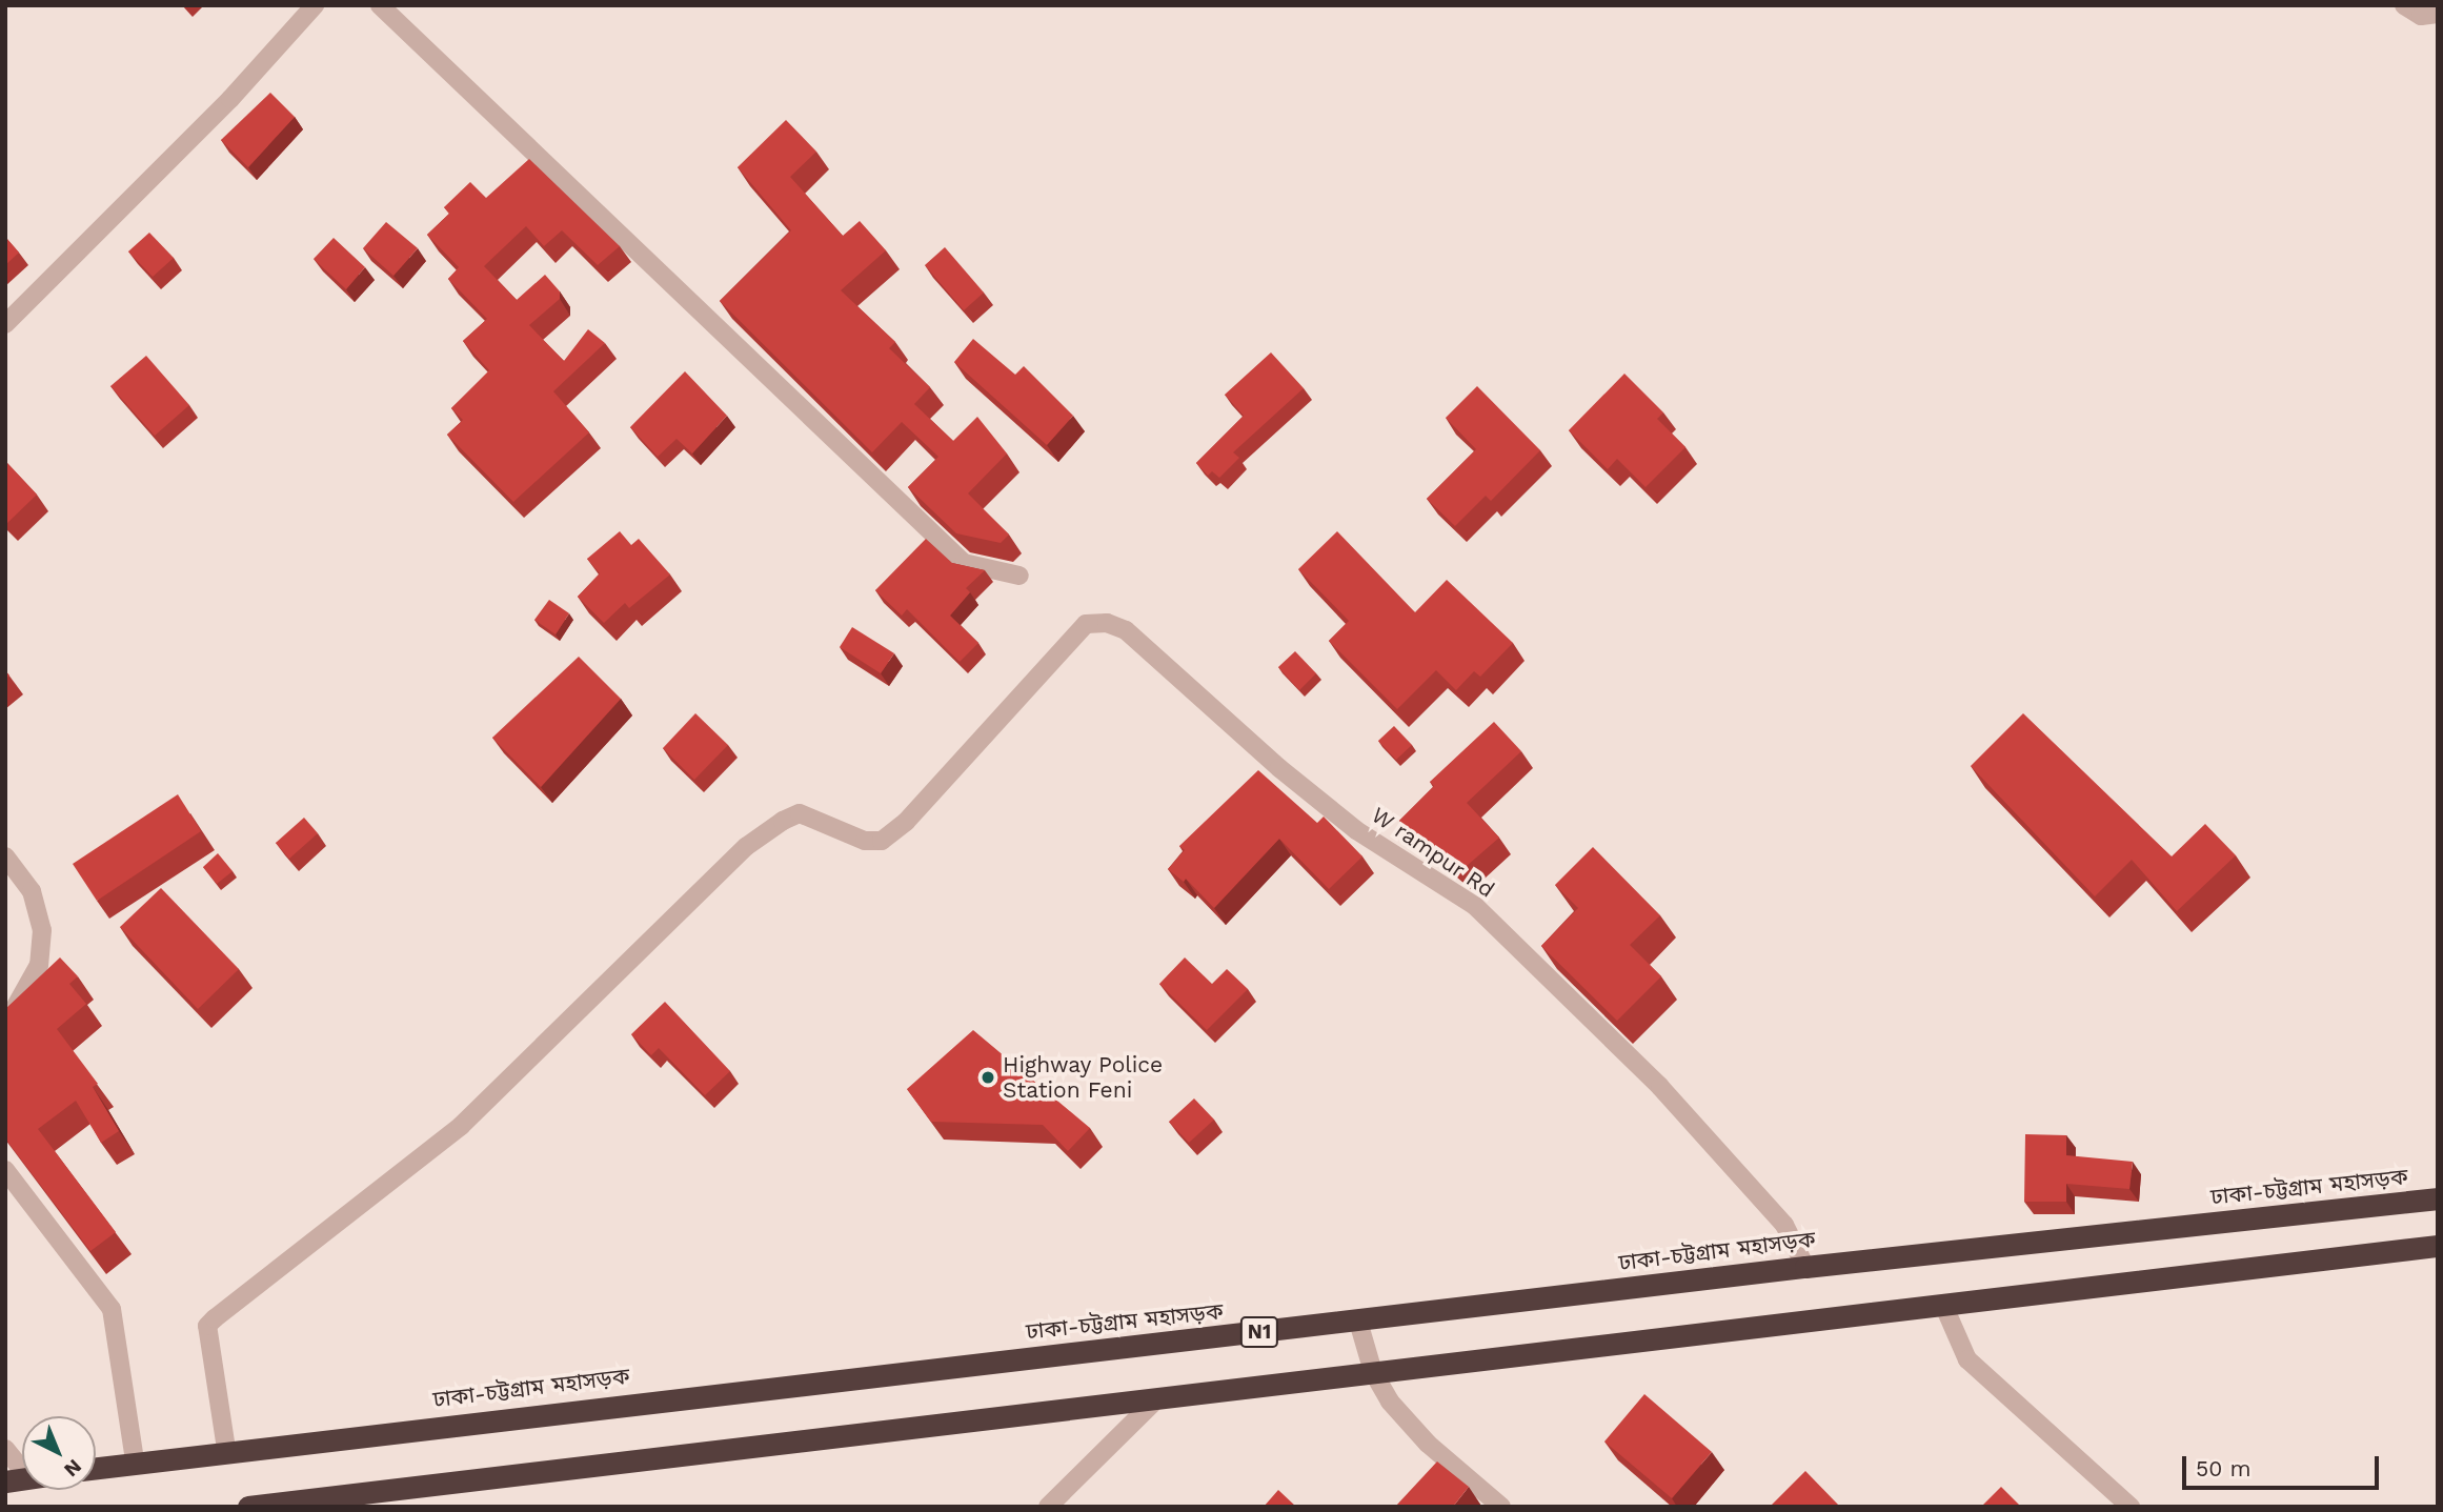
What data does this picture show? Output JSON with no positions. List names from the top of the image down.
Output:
{
  "streets": {
    "highway": ["ঢাকা-চট্টগ্রাম মহাসড়ক", "N1"],
    "street": ["W rampur Rd"]
  },
  "crossings": [
    ["W rampur Rd", "ঢাকা-চট্টগ্রাম মহাসড়ক"]
  ],
  "places": ["Highway Police Station Feni"],
  "scale_bar": "50 m",
  "north": "bottom right"
}
